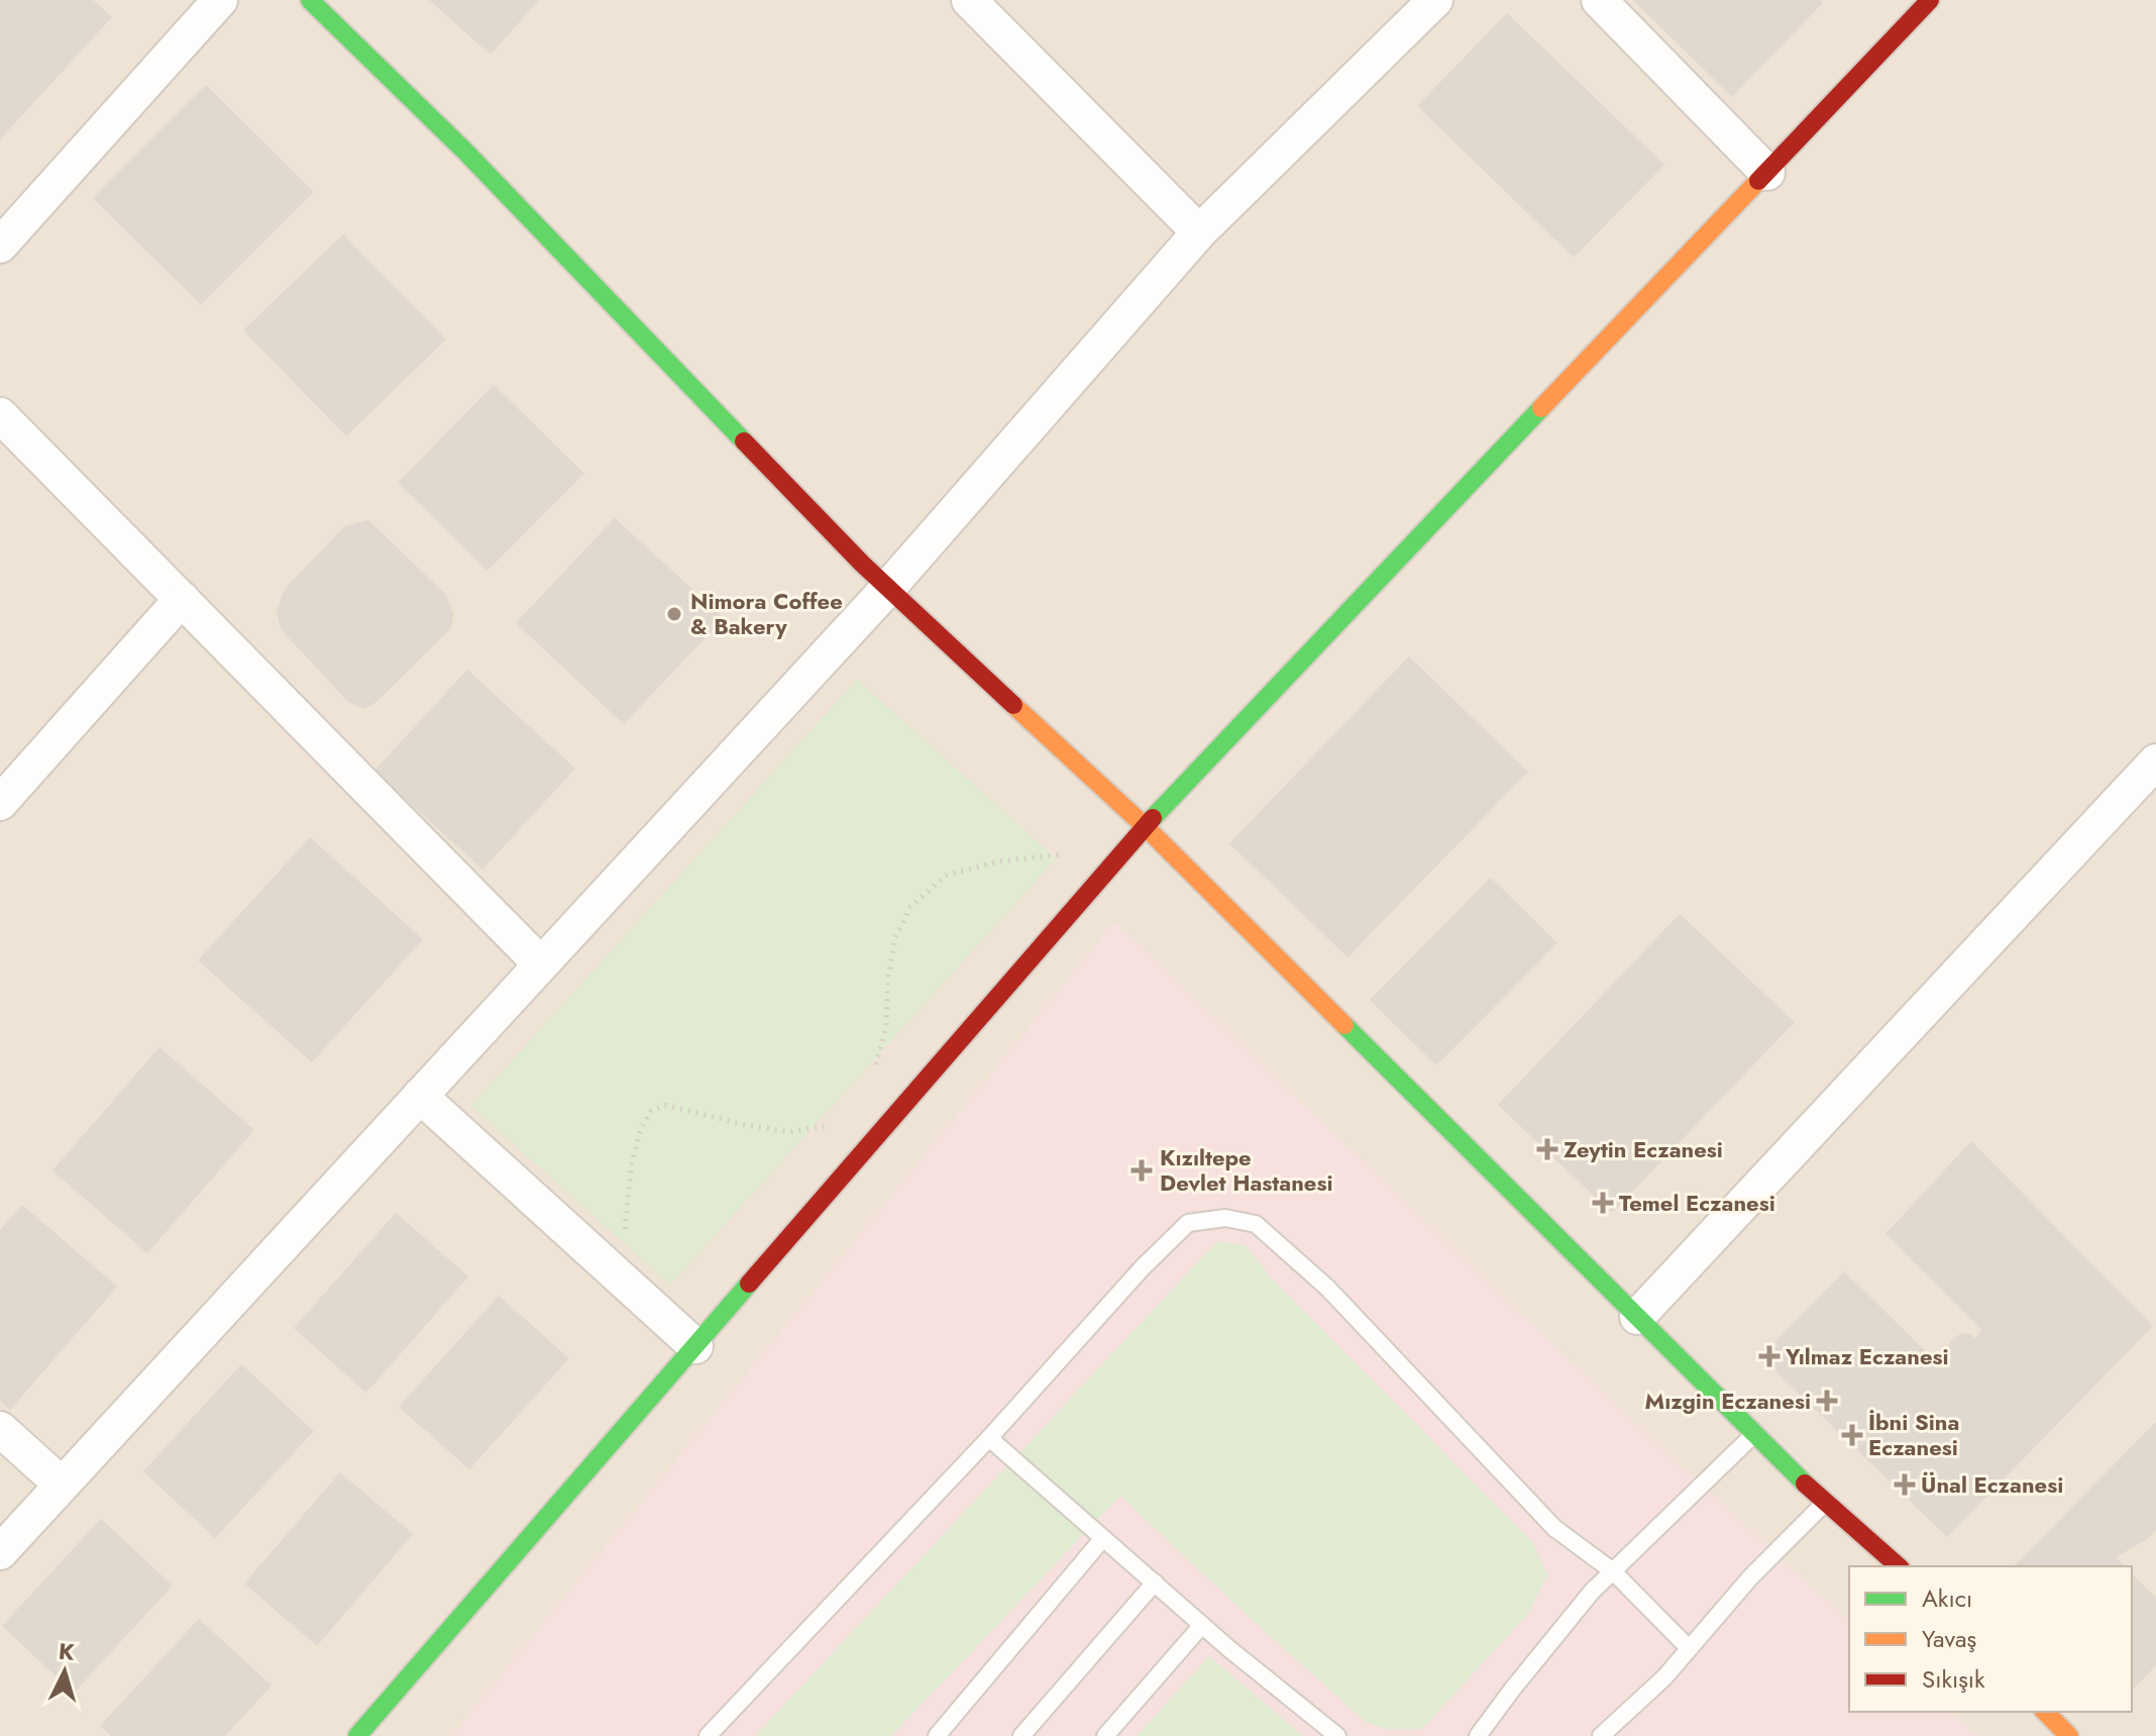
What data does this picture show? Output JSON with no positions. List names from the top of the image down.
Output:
{
  "places": {
    "other": ["Nimora Coffee & Bakery"],
    "health": [
      "Zeytin Eczanesi",
      "Kızıltepe Devlet Hastanesi",
      "Temel Eczanesi",
      "Yılmaz Eczanesi",
      "Mızgin Eczanesi",
      "İbni Sina Eczanesi",
      "Ünal Eczanesi"
    ]
  },
  "legend": ["Akıcı", "Yavaş", "Sıkışık"],
  "north": "top"
}
